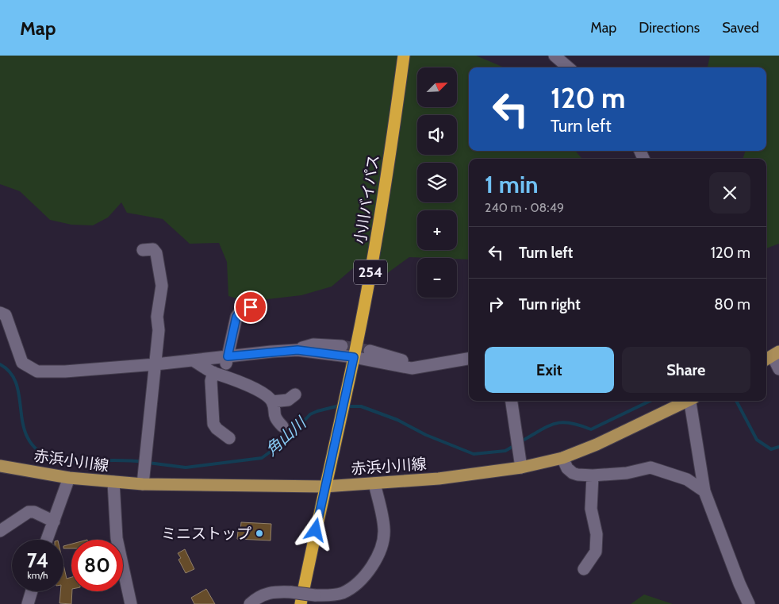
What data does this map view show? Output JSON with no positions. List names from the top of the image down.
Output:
{
  "streets": {
    "highway": ["小川バイパス", "254"],
    "main road": ["赤浜小川線"]
  },
  "crossings": [
    ["小川バイパス", "赤浜小川線"]
  ],
  "water": ["角山川"],
  "places": ["ミニストップ"],
  "north": "top right",
  "page": {
    "header": "Map",
    "nav": ["Map", "Directions", "Saved"],
    "map_buttons": ["+", "−"],
    "turn": ["120 m", "Turn left"],
    "heading": ["1 min", "240 m · 08:49"],
    "list": [
      {
        "name": "Turn left",
        "value": "120 m"
      },
      {
        "name": "Turn right",
        "value": "80 m"
      }
    ],
    "buttons": ["Exit", "Share"],
    "speed": "74 km/h",
    "limit": "80"
  }
}
